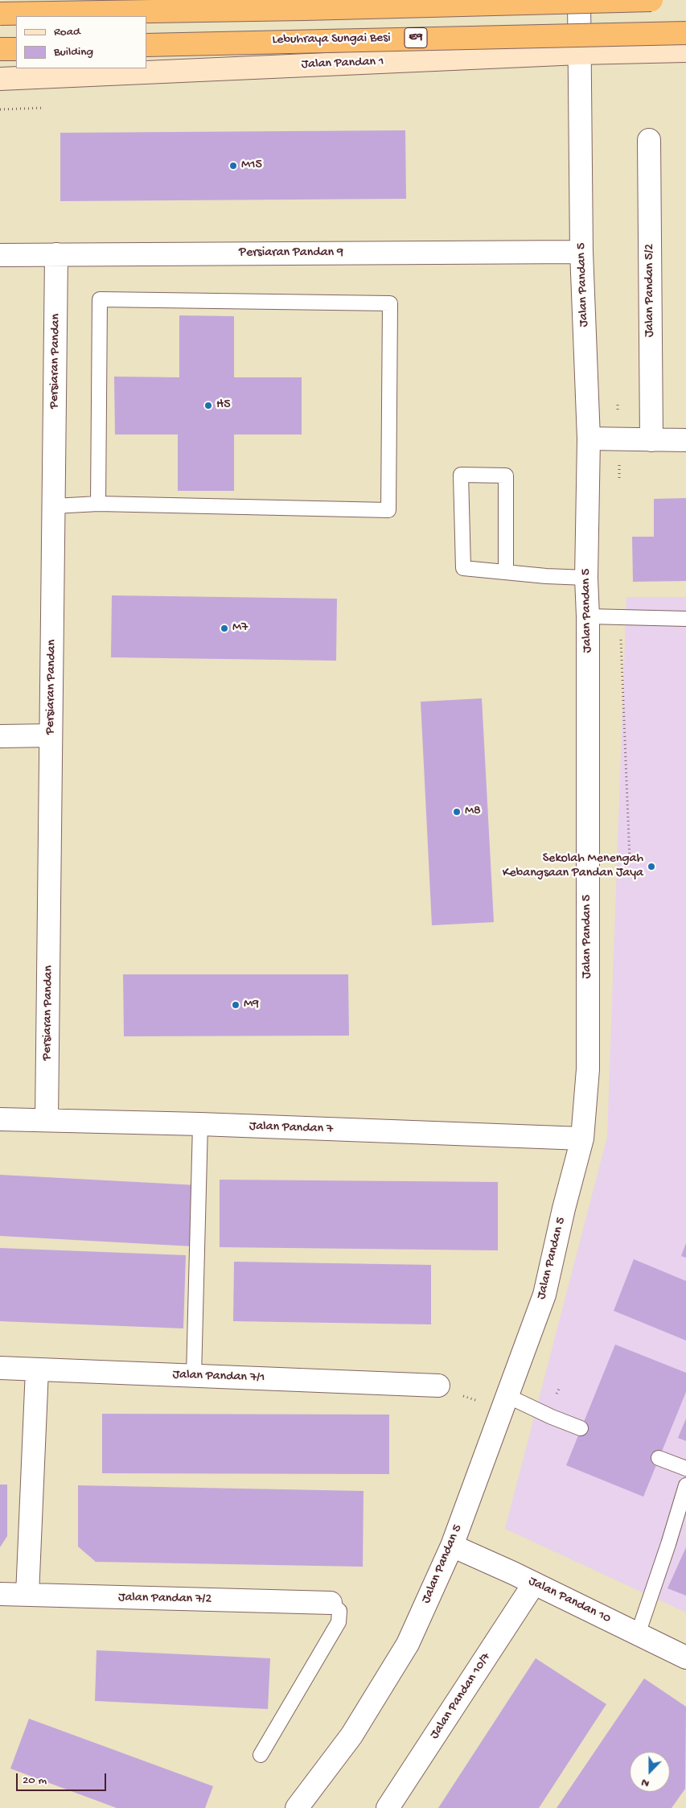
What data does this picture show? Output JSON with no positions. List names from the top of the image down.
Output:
{
  "streets": {
    "highway": ["E9", "Lebuhraya Sungai Besi"],
    "main road": ["Jalan Pandan 1"],
    "street": [
      "Persiaran Pandan 9",
      "Jalan Pandan 5",
      "Jalan Pandan 5/2",
      "Persiaran Pandan",
      "Jalan Pandan 7",
      "Jalan Pandan 7/1",
      "Jalan Pandan 7/2",
      "Jalan Pandan 10",
      "Jalan Pandan 10/7"
    ]
  },
  "crossings": [
    ["Jalan Pandan 1", "Jalan Pandan 5"],
    ["Persiaran Pandan 9", "Jalan Pandan 5"],
    ["Persiaran Pandan 9", "Persiaran Pandan"],
    ["Jalan Pandan 5", "Jalan Pandan 7"],
    ["Jalan Pandan 5", "Jalan Pandan 10"],
    ["Persiaran Pandan", "Jalan Pandan 7"],
    ["Jalan Pandan 10", "Jalan Pandan 10/7"]
  ],
  "places": [
    "M15",
    "H5",
    "M7",
    "M8",
    "Sekolah Menengah Kebangsaan Pandan Jaya",
    "M9"
  ],
  "legend": ["Road", "Building"],
  "scale_bar": "20 m",
  "north": "bottom"
}
